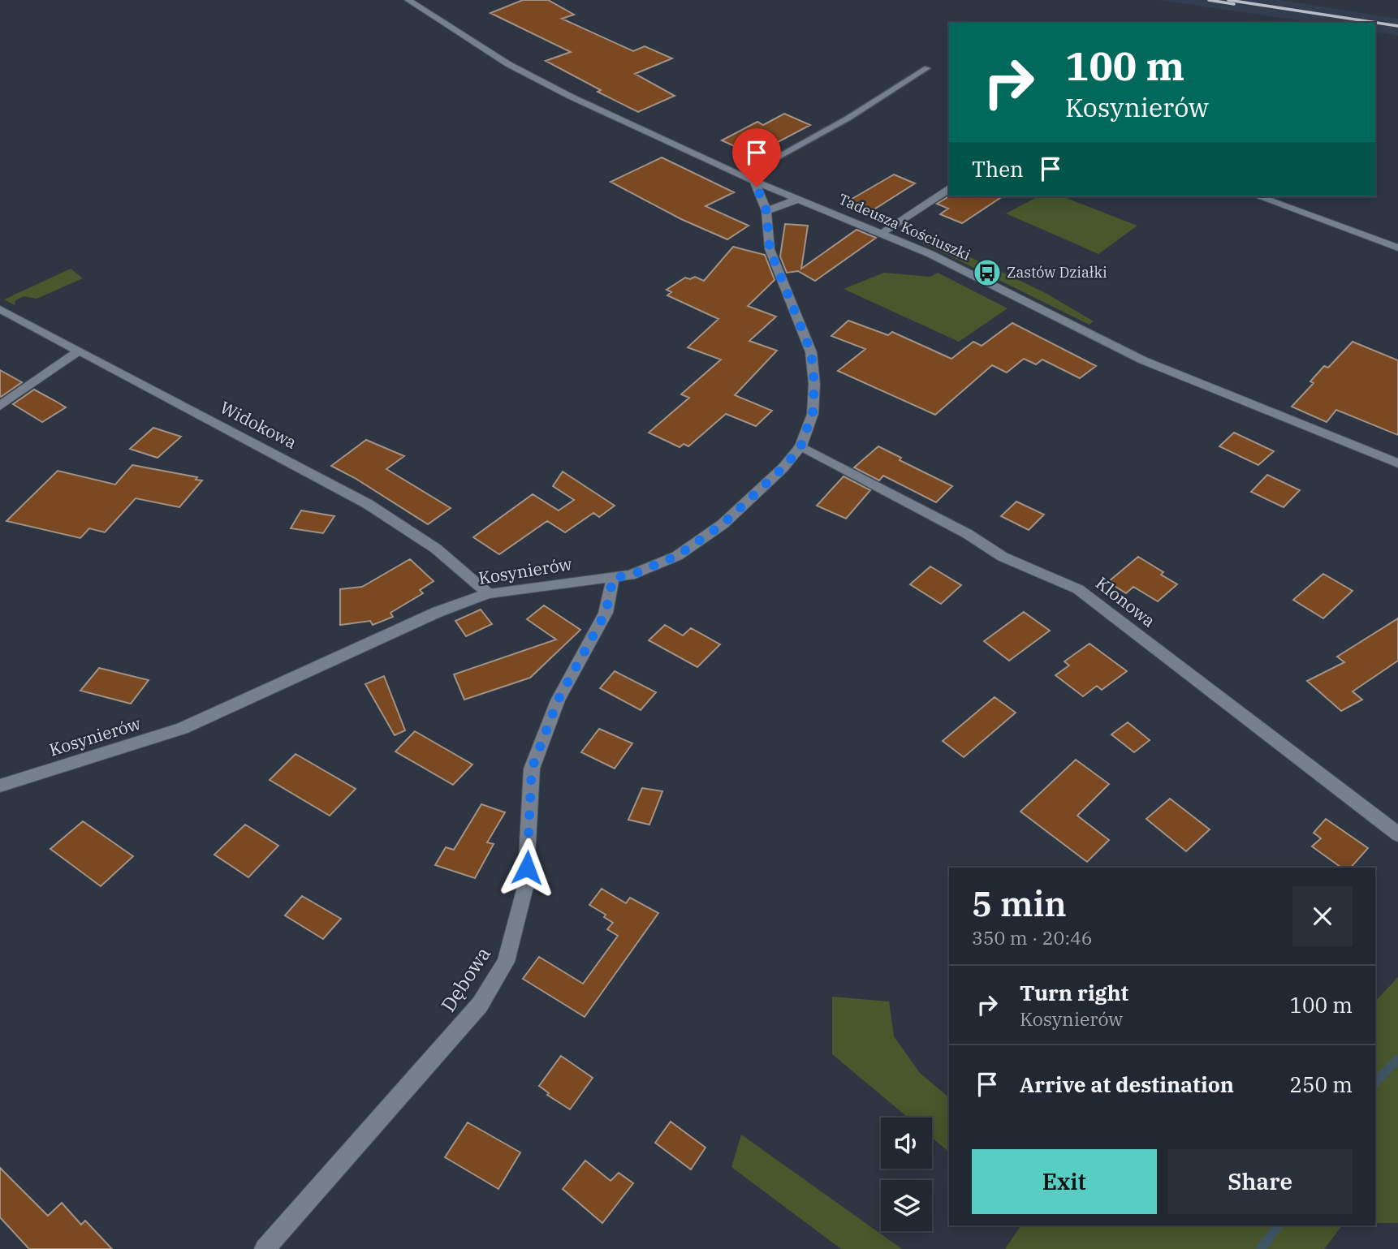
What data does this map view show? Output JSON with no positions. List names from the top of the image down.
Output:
{
  "streets": {
    "street": [
      "Tadeusza Kościuszki",
      "Widokowa",
      "Kosynierów",
      "Klonowa",
      "Dębowa"
    ]
  },
  "crossings": [
    ["Tadeusza Kościuszki", "Kosynierów"],
    ["Widokowa", "Kosynierów"],
    ["Kosynierów", "Klonowa"],
    ["Kosynierów", "Dębowa"]
  ],
  "places": {
    "bus stop": ["Zastów Działki"]
  },
  "page": {
    "turn": ["100 m", "Kosynierów"],
    "then": "Then",
    "heading": ["5 min", "350 m · 20:46"],
    "list": [
      {
        "name": "Turn right",
        "note": "Kosynierów",
        "value": "100 m"
      },
      {
        "name": "Arrive at destination",
        "value": "250 m"
      }
    ],
    "buttons": ["Exit", "Share"]
  }
}
